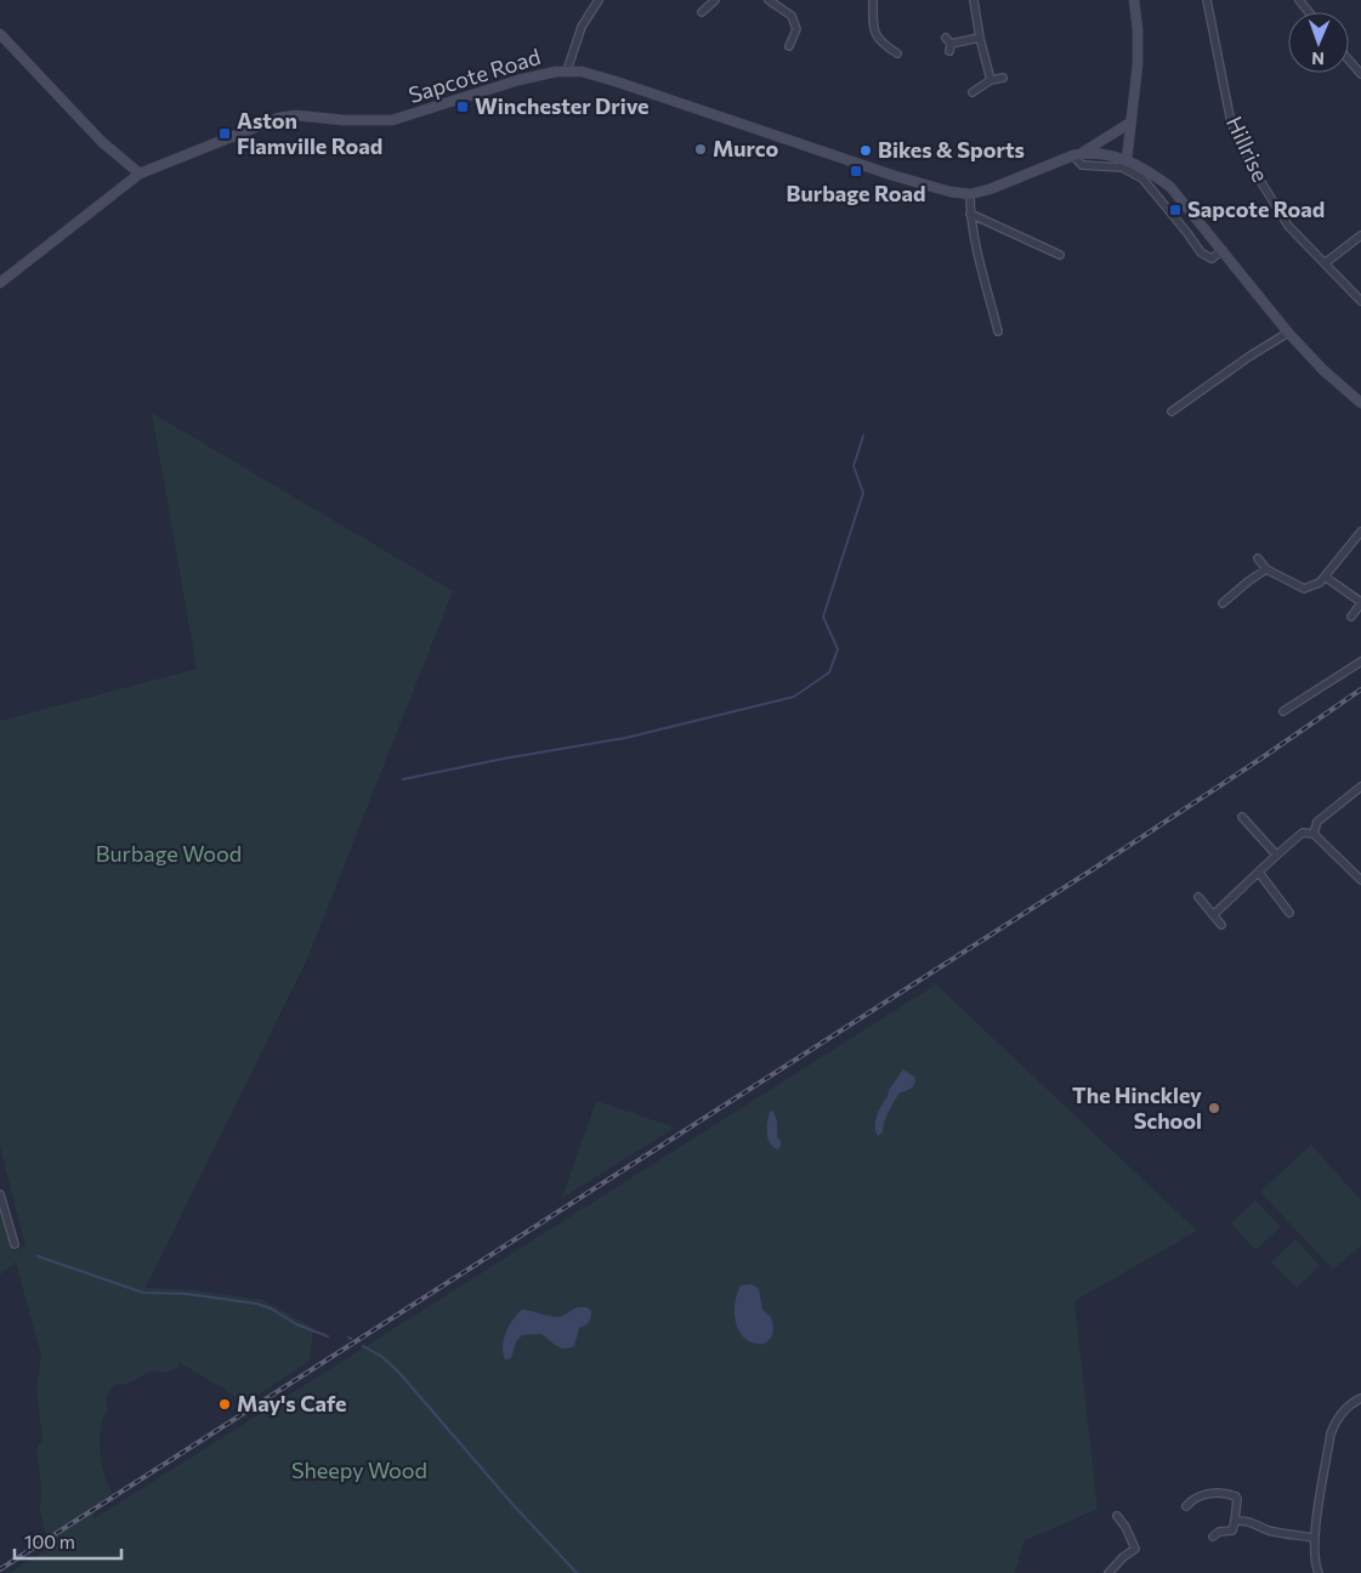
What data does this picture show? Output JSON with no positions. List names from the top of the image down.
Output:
{
  "streets": {
    "main road": ["Sapcote Road"],
    "street": ["Hillrise"]
  },
  "parks": ["Burbage Wood", "Sheepy Wood"],
  "places": {
    "transit": [
      "Winchester Drive",
      "Aston Flamville Road",
      "Burbage Road",
      "Sapcote Road"
    ],
    "other": [
      "Murco",
      "Bikes & Sports",
      "The Hinckley School",
      "May's Cafe"
    ]
  },
  "scale_bar": "100 m",
  "north": "bottom"
}
